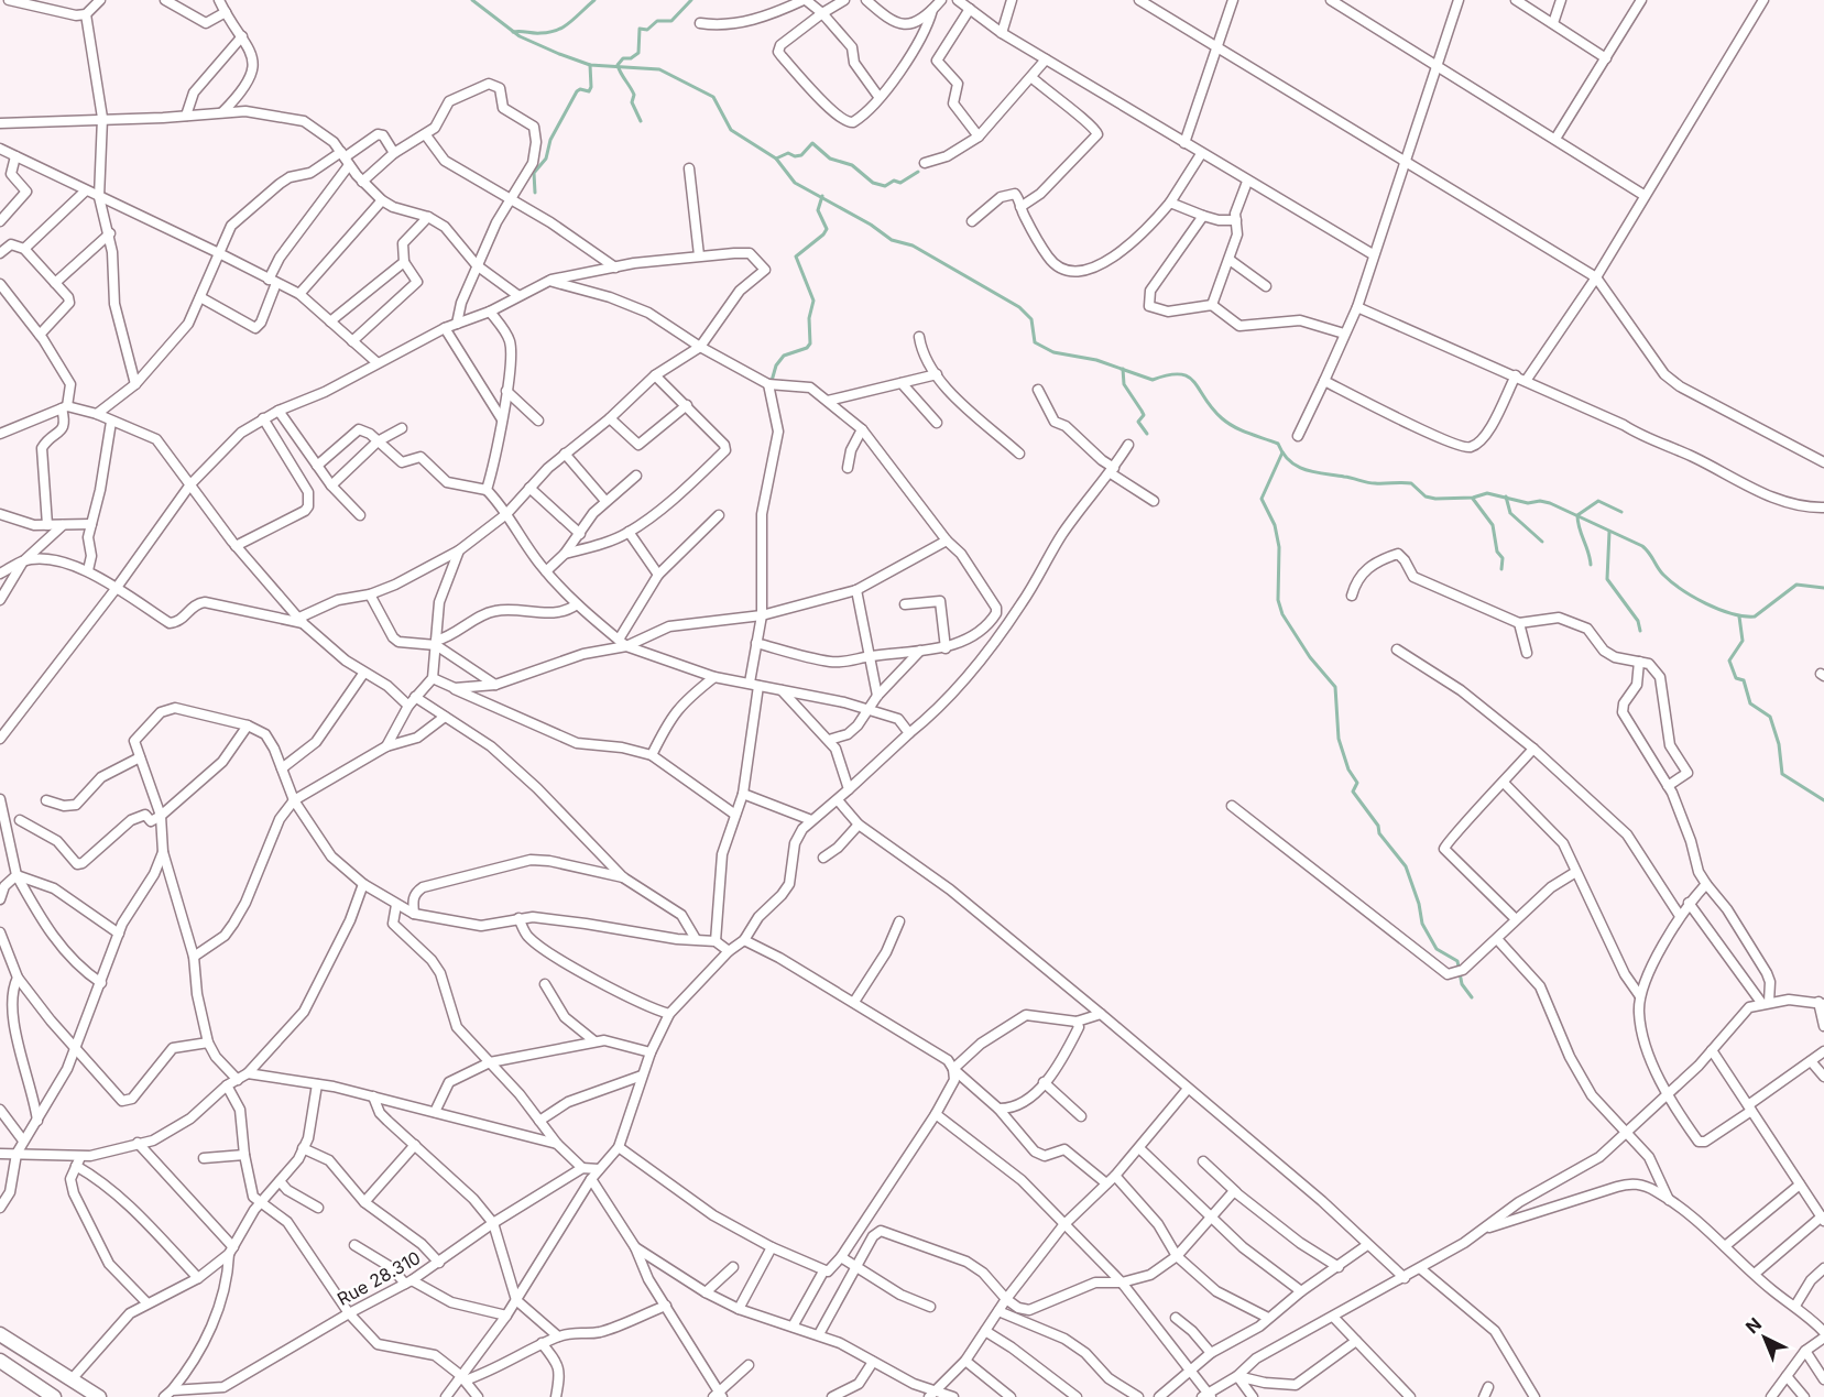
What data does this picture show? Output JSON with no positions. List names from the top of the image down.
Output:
{
  "streets": {
    "street": ["Rue 28.310"]
  },
  "north": "top left"
}
